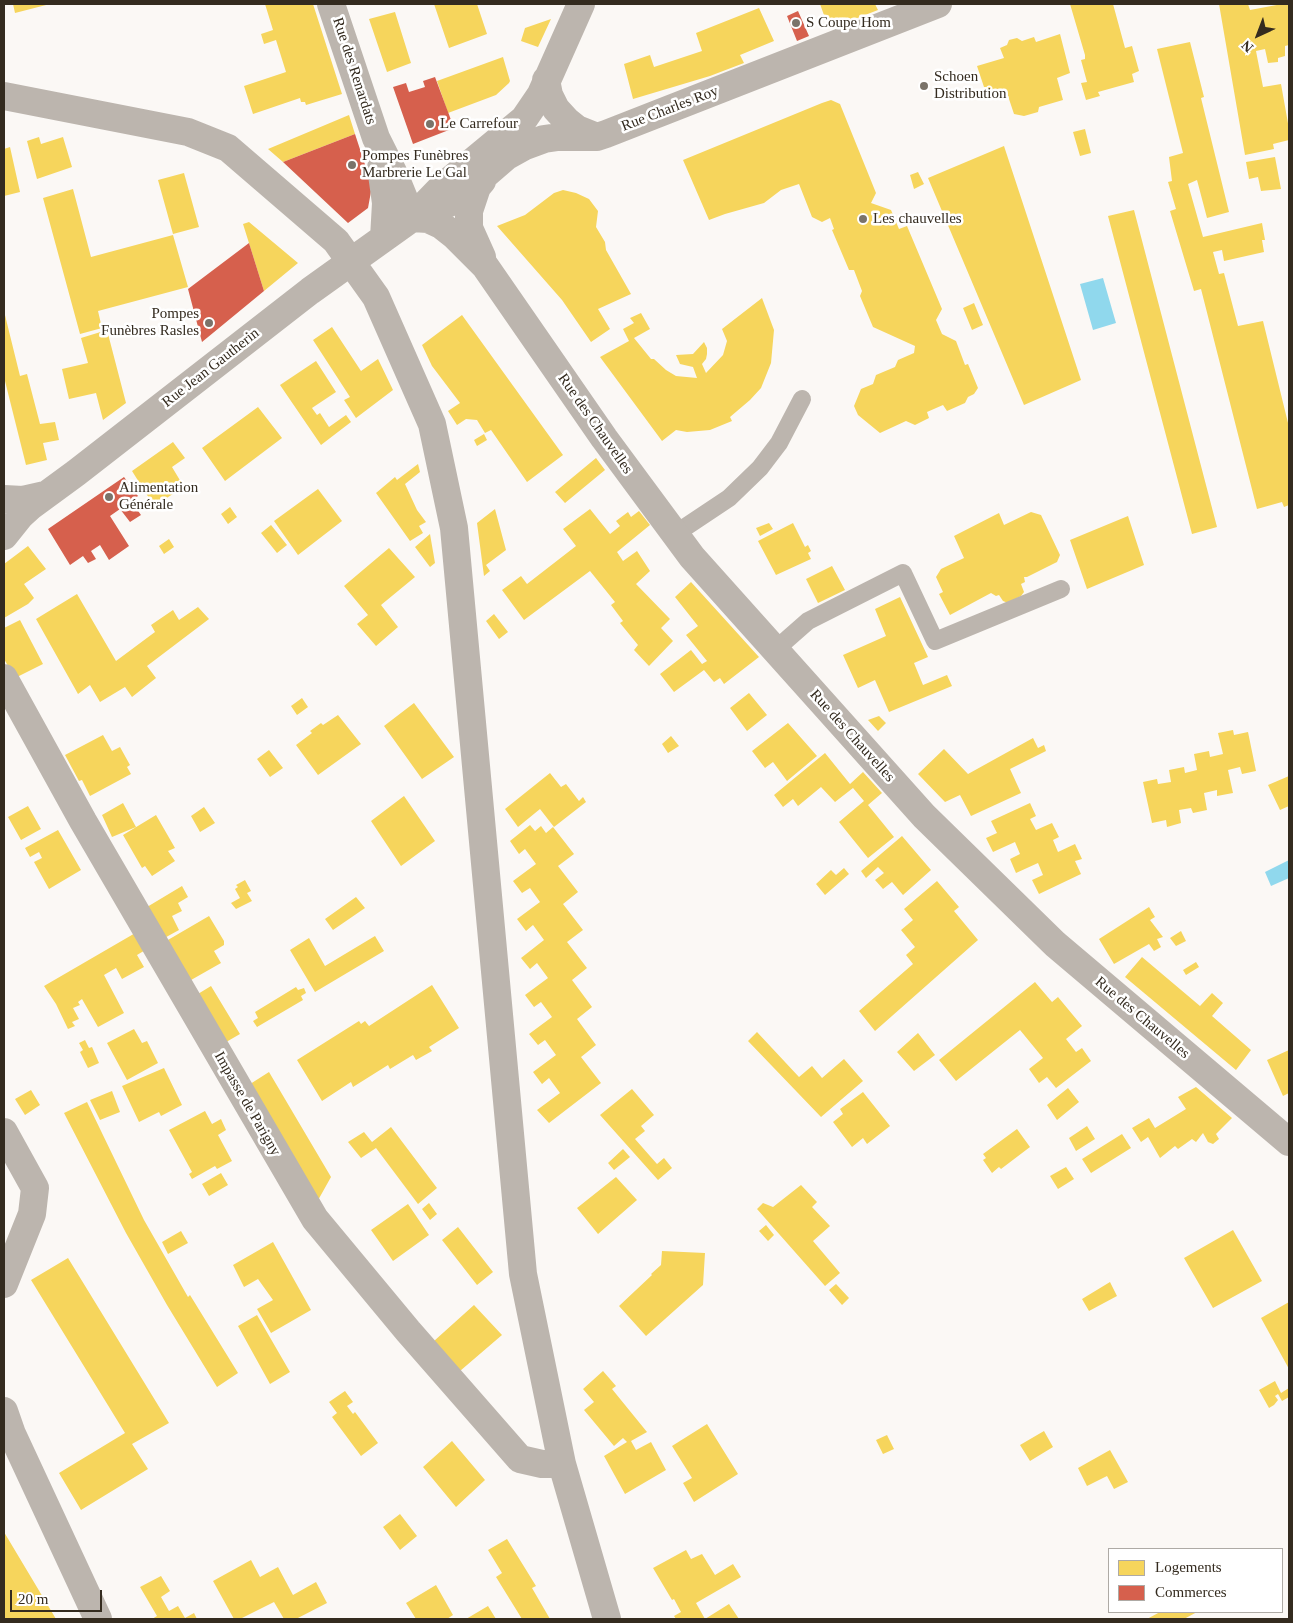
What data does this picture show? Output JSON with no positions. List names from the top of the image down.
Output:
{
  "streets": {
    "street": [
      "Rue des Renardats",
      "Rue Charles Roy",
      "Rue Jean Gautherin",
      "Rue des Chauvelles",
      "Impasse de Parigny"
    ]
  },
  "crossings": [
    ["Rue des Renardats", "Rue Charles Roy"],
    ["Rue des Renardats", "Rue Jean Gautherin"],
    ["Rue des Renardats", "Rue des Chauvelles"],
    ["Rue Charles Roy", "Rue Jean Gautherin"],
    ["Rue Charles Roy", "Rue des Chauvelles"],
    ["Rue Jean Gautherin", "Rue des Chauvelles"]
  ],
  "places": [
    "S Coupe Hom",
    "Schoen Distribution",
    "Le Carrefour",
    "Pompes Funèbres Marbrerie Le Gal",
    "Les chauvelles",
    "Pompes Funèbres Rasles",
    "Alimentation Générale"
  ],
  "legend": ["Logements", "Commerces"],
  "scale_bar": "20 m",
  "north": "bottom left"
}
